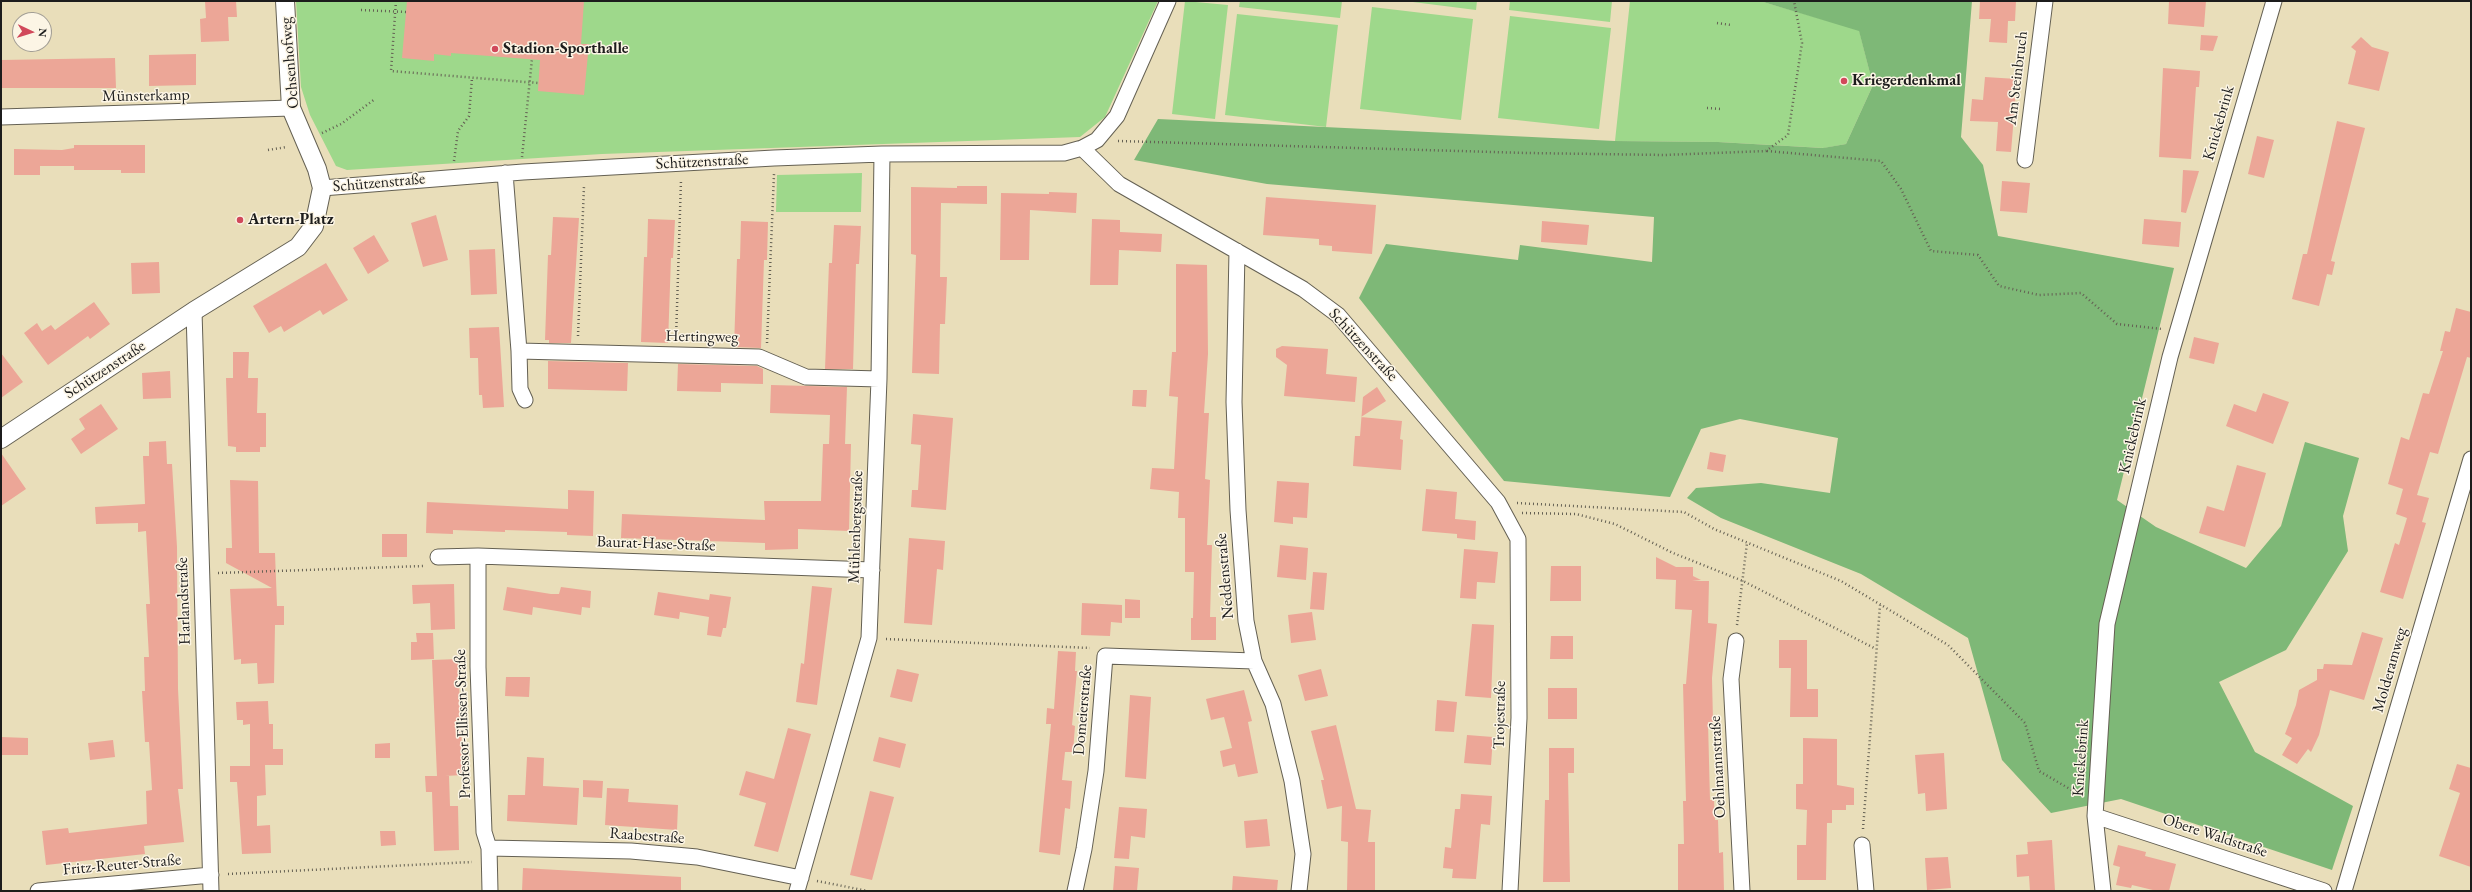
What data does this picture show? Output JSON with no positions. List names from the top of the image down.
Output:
{
  "streets": {
    "street": [
      "Ochsenhofweg",
      "Am Steinbruch",
      "Münsterkamp",
      "Knickebrink",
      "Schützenstraße",
      "Hertingweg",
      "Mühlenbergstraße",
      "Baurat-Hase-Straße",
      "Neddenstraße",
      "Harlandstraße",
      "Molderamweg",
      "Domeierstraße",
      "Trojestraße",
      "Professor-Ellissen-Straße",
      "Oehlmannstraße",
      "Raabestraße",
      "Obere Waldstraße",
      "Fritz-Reuter-Straße"
    ]
  },
  "crossings": [
    ["Ochsenhofweg", "Münsterkamp"],
    ["Ochsenhofweg", "Schützenstraße"],
    ["Knickebrink", "Obere Waldstraße"],
    ["Schützenstraße", "Mühlenbergstraße"],
    ["Schützenstraße", "Neddenstraße"],
    ["Schützenstraße", "Harlandstraße"],
    ["Schützenstraße", "Trojestraße"],
    ["Hertingweg", "Mühlenbergstraße"],
    ["Mühlenbergstraße", "Baurat-Hase-Straße"],
    ["Mühlenbergstraße", "Raabestraße"],
    ["Baurat-Hase-Straße", "Professor-Ellissen-Straße"],
    ["Neddenstraße", "Domeierstraße"],
    ["Harlandstraße", "Fritz-Reuter-Straße"],
    ["Professor-Ellissen-Straße", "Raabestraße"]
  ],
  "places": ["Stadion-Sporthalle", "Kriegerdenkmal", "Artern-Platz"],
  "north": "right"
}
